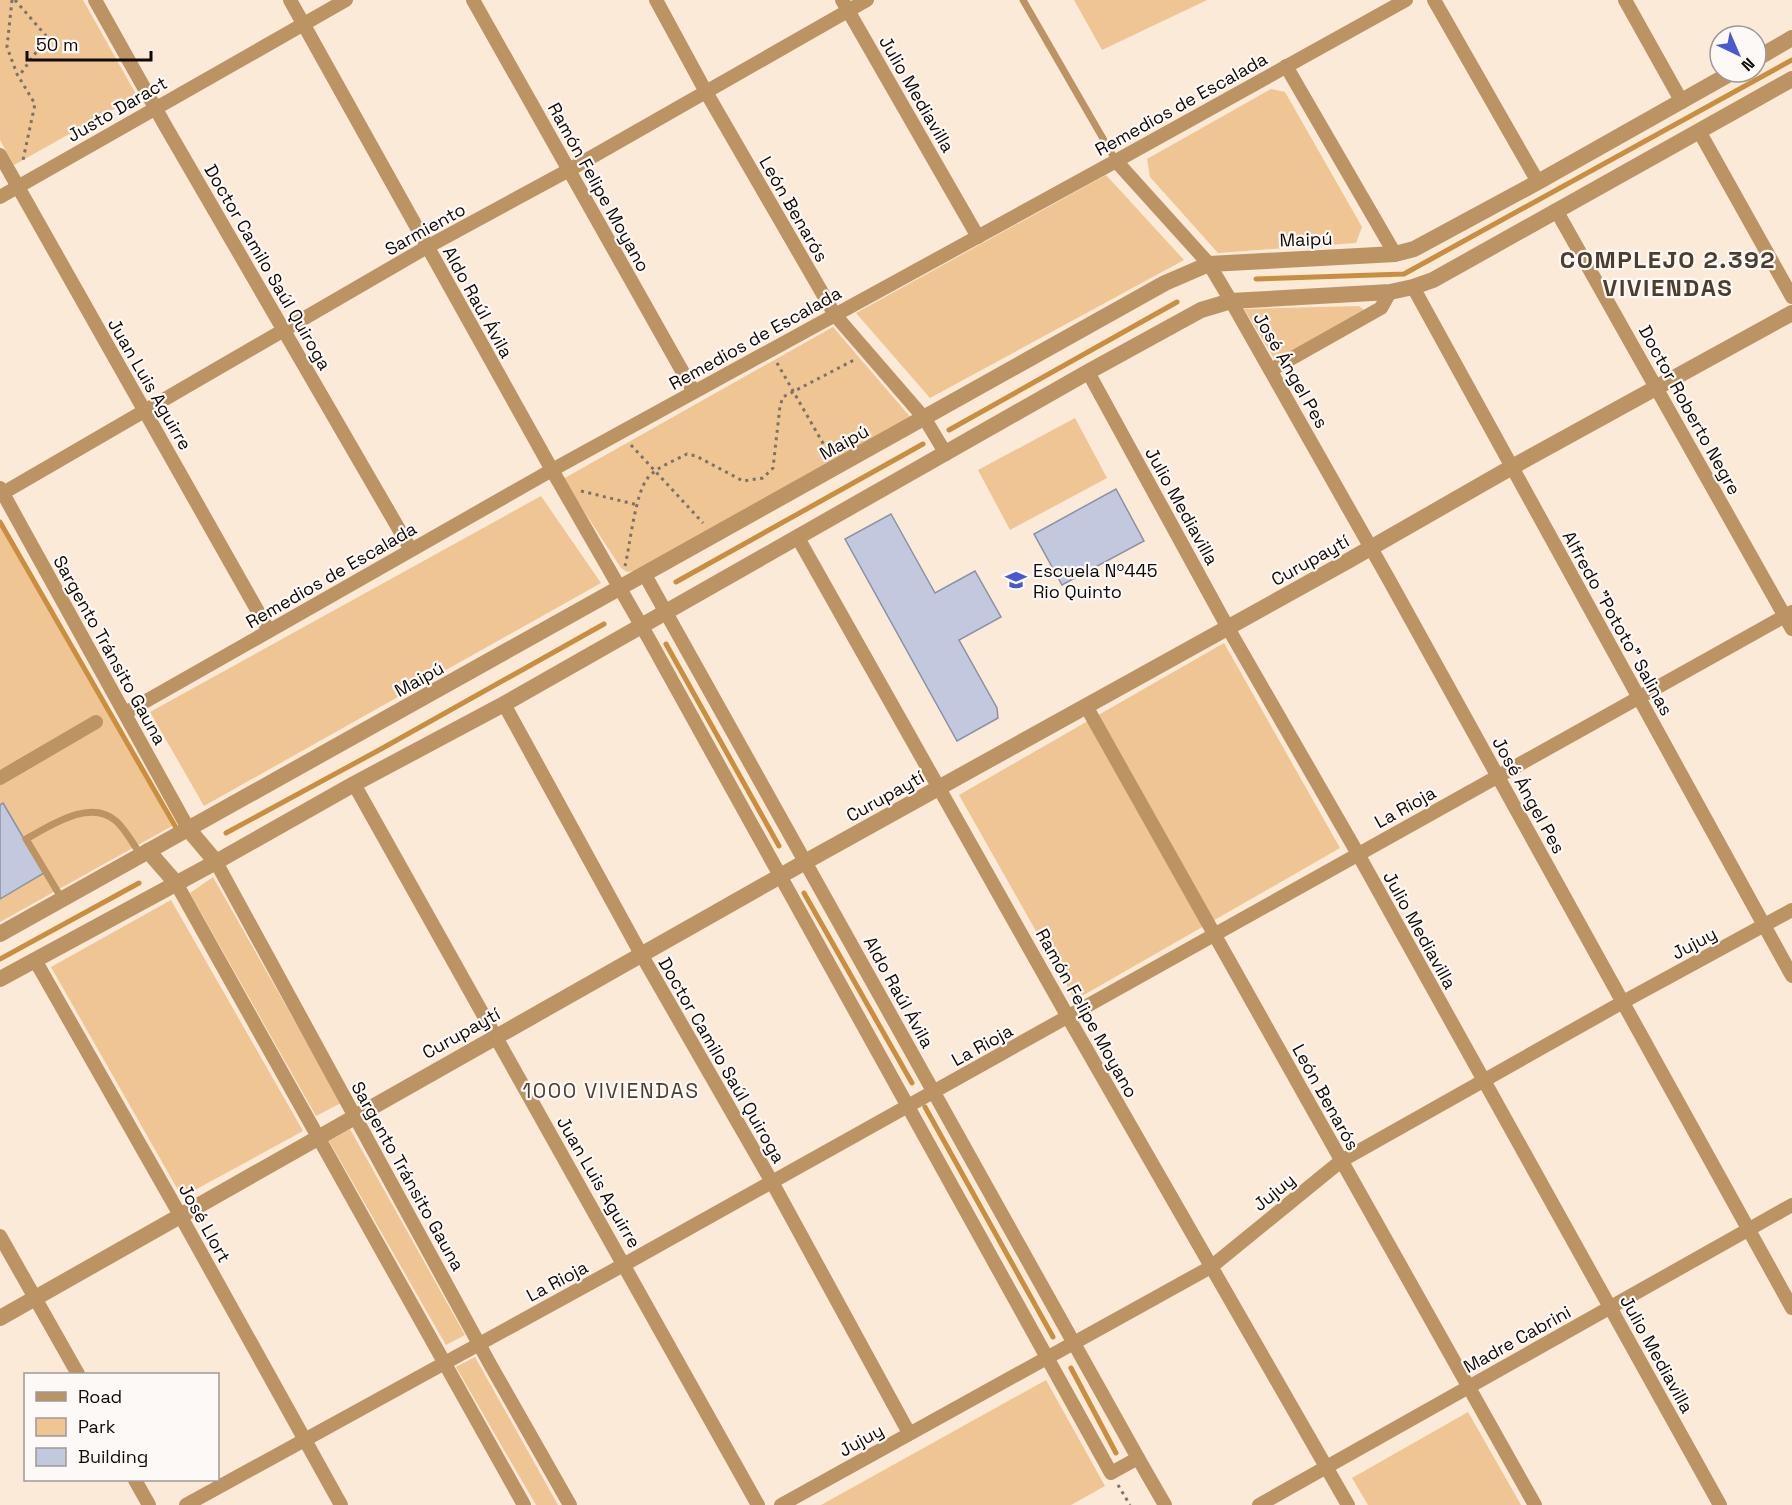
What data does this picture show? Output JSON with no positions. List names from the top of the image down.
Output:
{
  "streets": {
    "street": [
      "Julio Mediavilla",
      "Remedios de Escalada",
      "Justo Daract",
      "Ramón Felipe Moyano",
      "León Benarós",
      "Sarmiento",
      "Maipú",
      "Doctor Camilo Saúl Quiroga",
      "Aldo Raúl Ávila",
      "José Ángel Pes",
      "Juan Luis Aguirre",
      "Doctor Roberto Negre",
      "Curupaytí",
      "Alfredo \"Pototo\" Salinas",
      "Sargento Tránsito Gauna",
      "La Rioja",
      "Jujuy",
      "José Llort",
      "Madre Cabrini"
    ]
  },
  "crossings": [
    ["Julio Mediavilla", "Remedios de Escalada"],
    ["Julio Mediavilla", "Sarmiento"],
    ["Julio Mediavilla", "Curupaytí"],
    ["Julio Mediavilla", "La Rioja"],
    ["Julio Mediavilla", "Jujuy"],
    ["Julio Mediavilla", "Madre Cabrini"],
    ["Remedios de Escalada", "Ramón Felipe Moyano"],
    ["Remedios de Escalada", "León Benarós"],
    ["Remedios de Escalada", "Doctor Camilo Saúl Quiroga"],
    ["Remedios de Escalada", "Aldo Raúl Ávila"],
    ["Remedios de Escalada", "Juan Luis Aguirre"],
    ["Remedios de Escalada", "Sargento Tránsito Gauna"],
    ["Justo Daract", "Doctor Camilo Saúl Quiroga"],
    ["Justo Daract", "Aldo Raúl Ávila"],
    ["Justo Daract", "Juan Luis Aguirre"],
    ["Ramón Felipe Moyano", "Sarmiento"],
    ["Ramón Felipe Moyano", "Curupaytí"],
    ["Ramón Felipe Moyano", "La Rioja"],
    ["Ramón Felipe Moyano", "Jujuy"],
    ["Ramón Felipe Moyano", "Madre Cabrini"],
    ["León Benarós", "Sarmiento"],
    ["León Benarós", "Maipú"],
    ["León Benarós", "Curupaytí"],
    ["León Benarós", "La Rioja"],
    ["León Benarós", "Jujuy"],
    ["León Benarós", "Madre Cabrini"],
    ["Sarmiento", "Doctor Camilo Saúl Quiroga"],
    ["Sarmiento", "Aldo Raúl Ávila"],
    ["Sarmiento", "Juan Luis Aguirre"],
    ["Sarmiento", "Sargento Tránsito Gauna"],
    ["Maipú", "Aldo Raúl Ávila"],
    ["Maipú", "José Ángel Pes"],
    ["Maipú", "Sargento Tránsito Gauna"],
    ["Doctor Camilo Saúl Quiroga", "Curupaytí"],
    ["Doctor Camilo Saúl Quiroga", "La Rioja"],
    ["Doctor Camilo Saúl Quiroga", "Jujuy"],
    ["Aldo Raúl Ávila", "Curupaytí"],
    ["Aldo Raúl Ávila", "La Rioja"],
    ["Aldo Raúl Ávila", "Jujuy"],
    ["José Ángel Pes", "Curupaytí"],
    ["José Ángel Pes", "La Rioja"],
    ["José Ángel Pes", "Jujuy"],
    ["José Ángel Pes", "Madre Cabrini"],
    ["Juan Luis Aguirre", "Curupaytí"],
    ["Juan Luis Aguirre", "La Rioja"],
    ["Doctor Roberto Negre", "Curupaytí"],
    ["Doctor Roberto Negre", "La Rioja"],
    ["Curupaytí", "Alfredo \"Pototo\" Salinas"],
    ["Curupaytí", "Sargento Tránsito Gauna"],
    ["Curupaytí", "José Llort"],
    ["Alfredo \"Pototo\" Salinas", "La Rioja"],
    ["Alfredo \"Pototo\" Salinas", "Jujuy"],
    ["Sargento Tránsito Gauna", "La Rioja"],
    ["La Rioja", "José Llort"]
  ],
  "districts": ["COMPLEJO 2.392 VIVIENDAS", "1000 VIVIENDAS"],
  "places": {
    "school or university": ["Escuela Nº445 Rio Quinto"]
  },
  "legend": ["Road", "Park", "Building"],
  "scale_bar": "50 m",
  "north": "bottom right"
}
